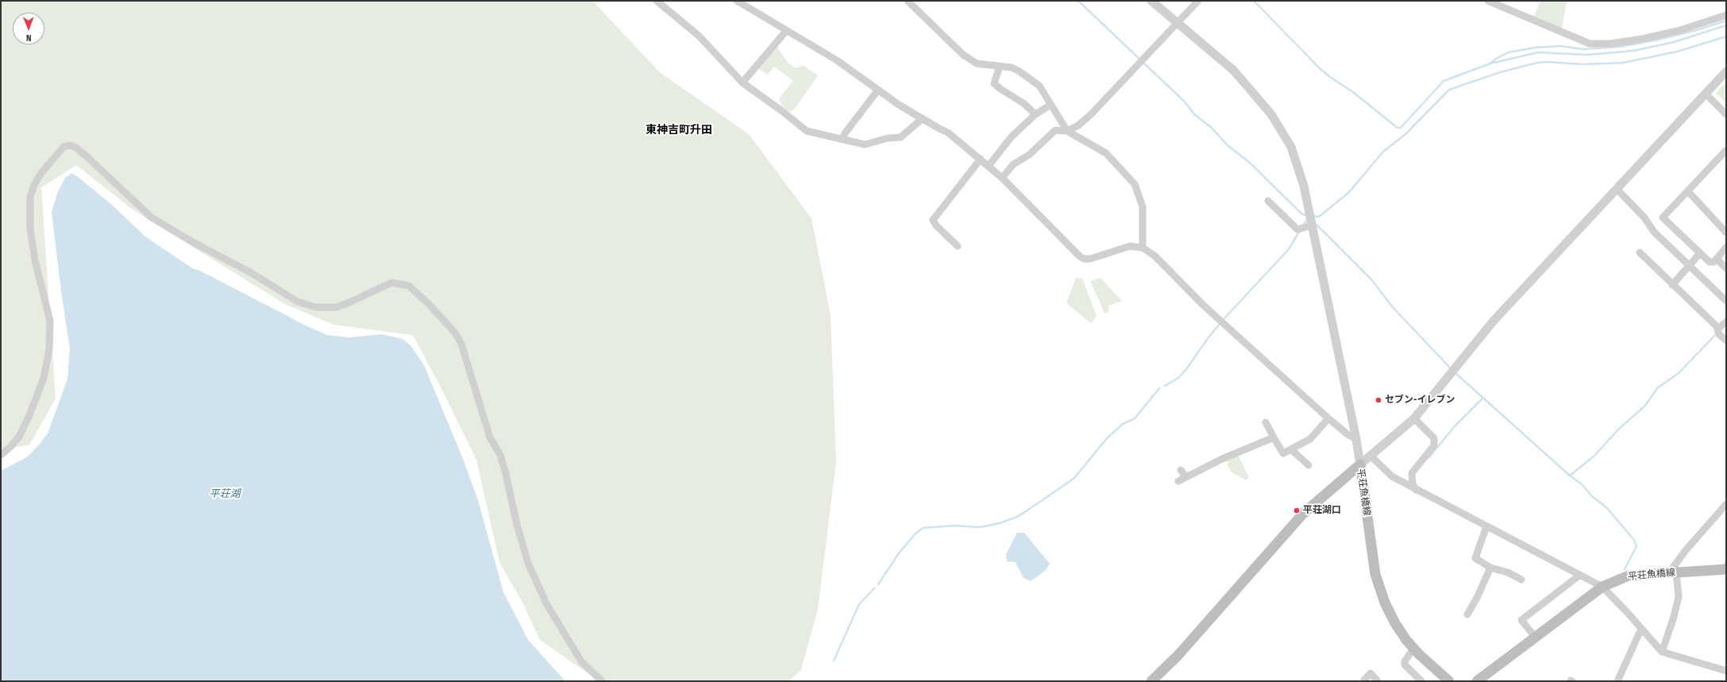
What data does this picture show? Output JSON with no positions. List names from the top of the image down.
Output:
{
  "streets": {
    "main road": ["平荘魚橋線"]
  },
  "districts": ["東神吉町升田"],
  "water": ["平荘湖"],
  "places": ["セブン-イレブン", "平荘湖口"],
  "north": "bottom"
}
